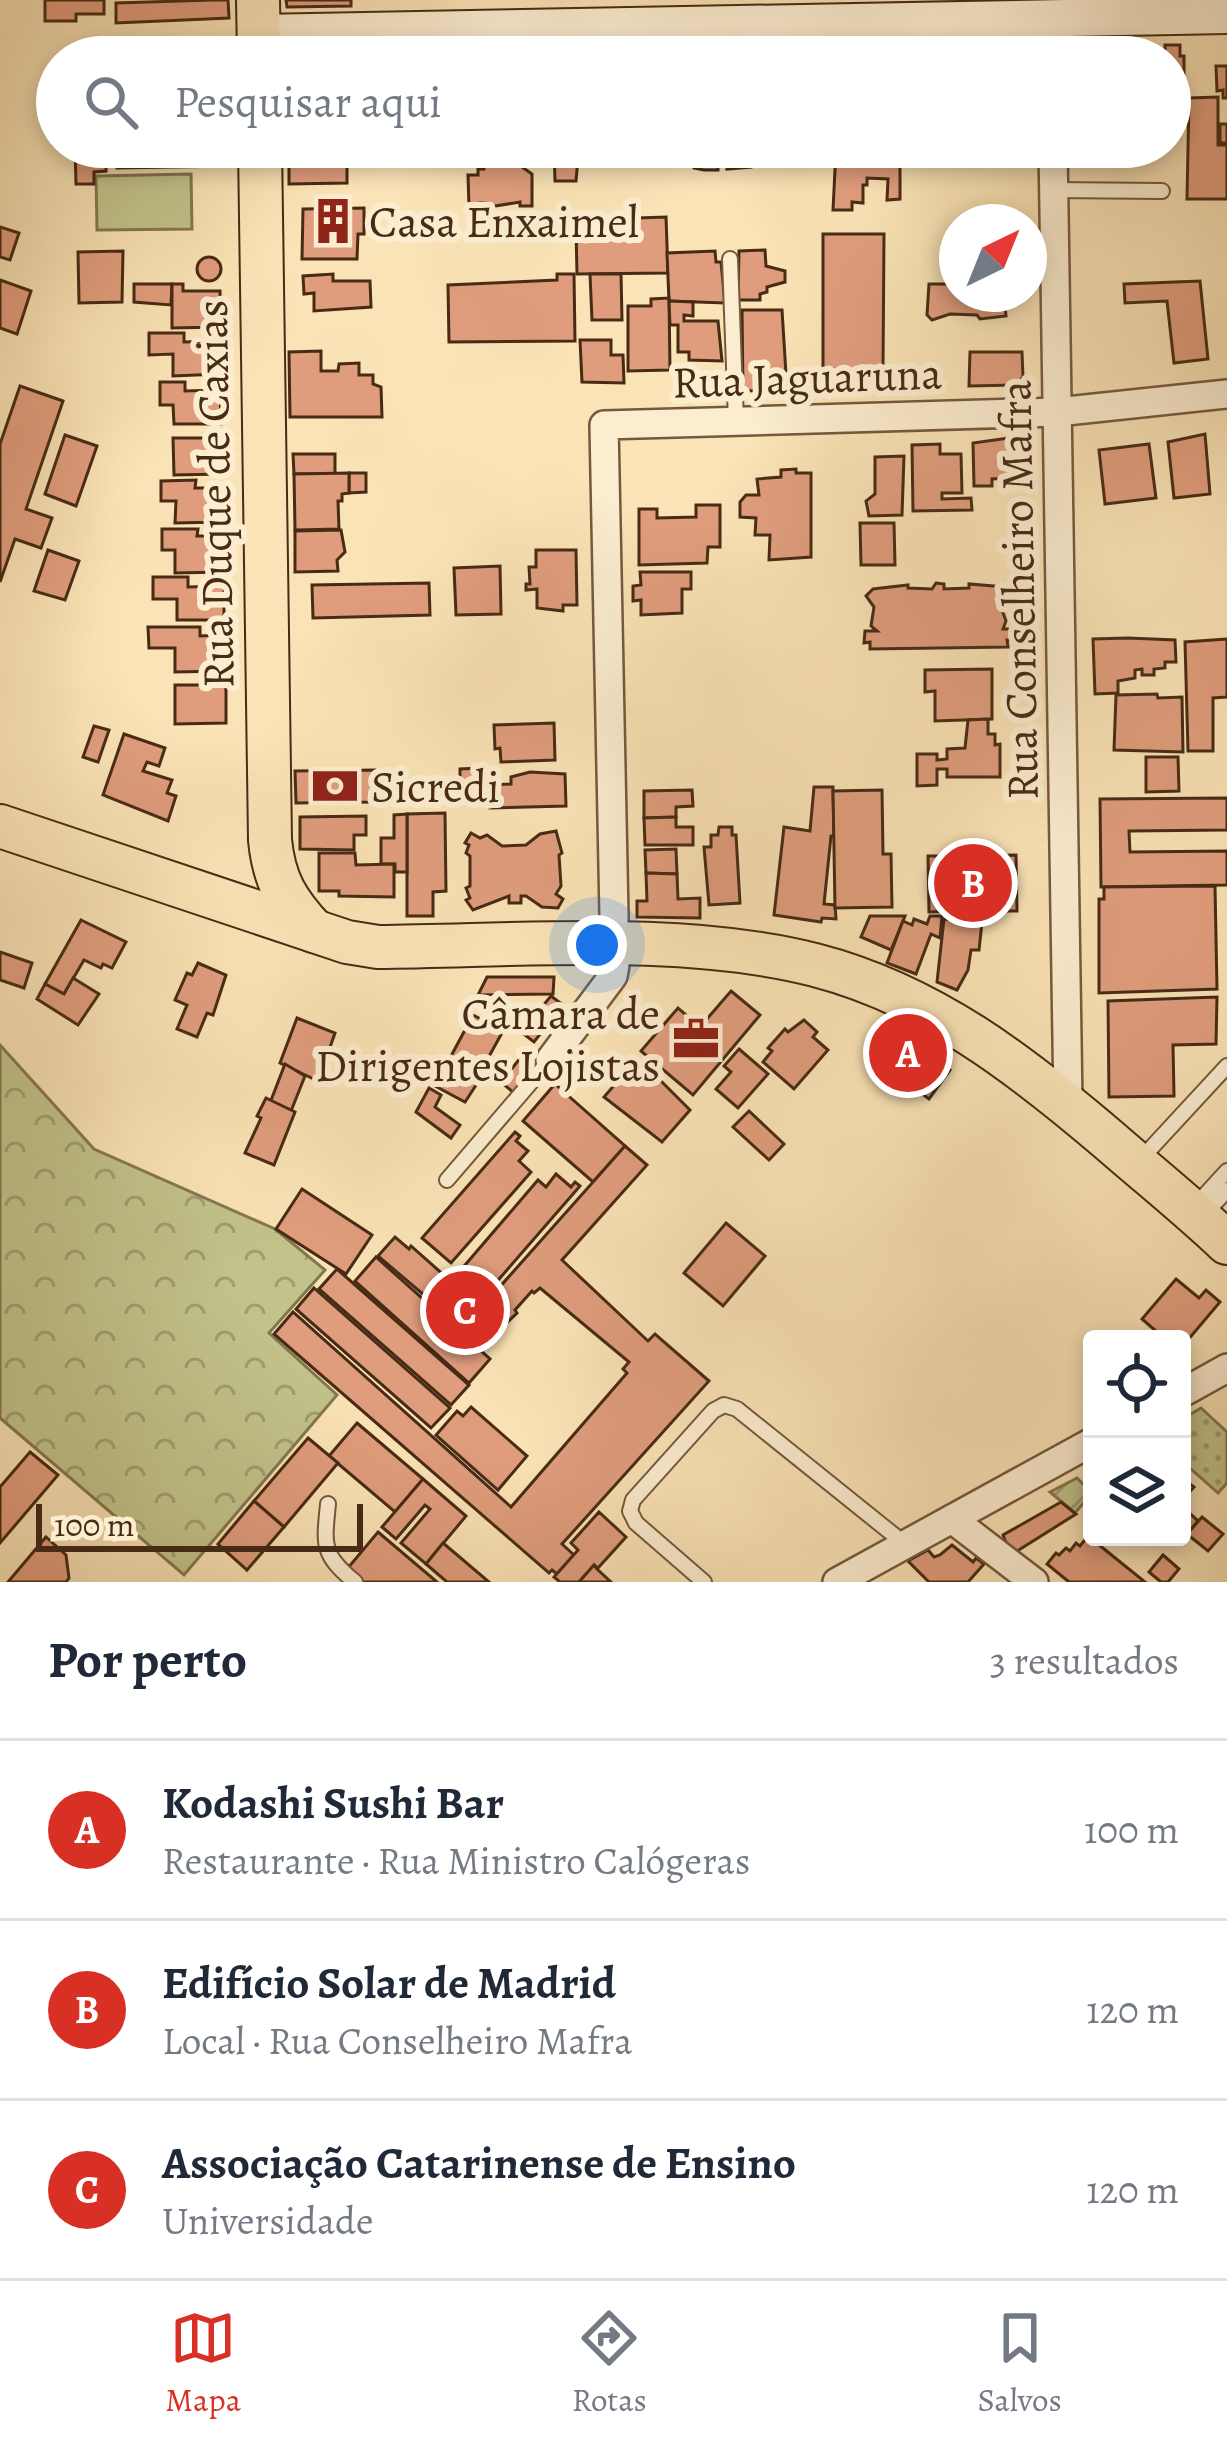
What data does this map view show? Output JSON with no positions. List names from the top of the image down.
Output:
{
  "streets": {
    "main road": ["Rua Duque de Caxias"],
    "street": ["Rua Jaguaruna", "Rua Conselheiro Mafra"]
  },
  "crossings": [
    ["Rua Jaguaruna", "Rua Conselheiro Mafra"]
  ],
  "places": {
    "building": ["Casa Enxaimel"],
    "bank": ["Sicredi"],
    "office": ["Câmara de Dirigentes Lojistas"]
  },
  "scale_bar": "100 m",
  "north": "top right",
  "page": {
    "search": "Pesquisar aqui",
    "pins": ["B", "A", "C"],
    "scale": "100 m",
    "heading": ["Por perto", "3 resultados"],
    "list": [
      {
        "mark": "A",
        "name": "Kodashi Sushi Bar",
        "note": "Restaurante · Rua Ministro Calógeras",
        "value": "100 m"
      },
      {
        "mark": "B",
        "name": "Edifício Solar de Madrid",
        "note": "Local · Rua Conselheiro Mafra",
        "value": "120 m"
      },
      {
        "mark": "C",
        "name": "Associação Catarinense de Ensino",
        "note": "Universidade",
        "value": "120 m"
      }
    ],
    "nav": ["Mapa", "Rotas", "Salvos"]
  }
}
